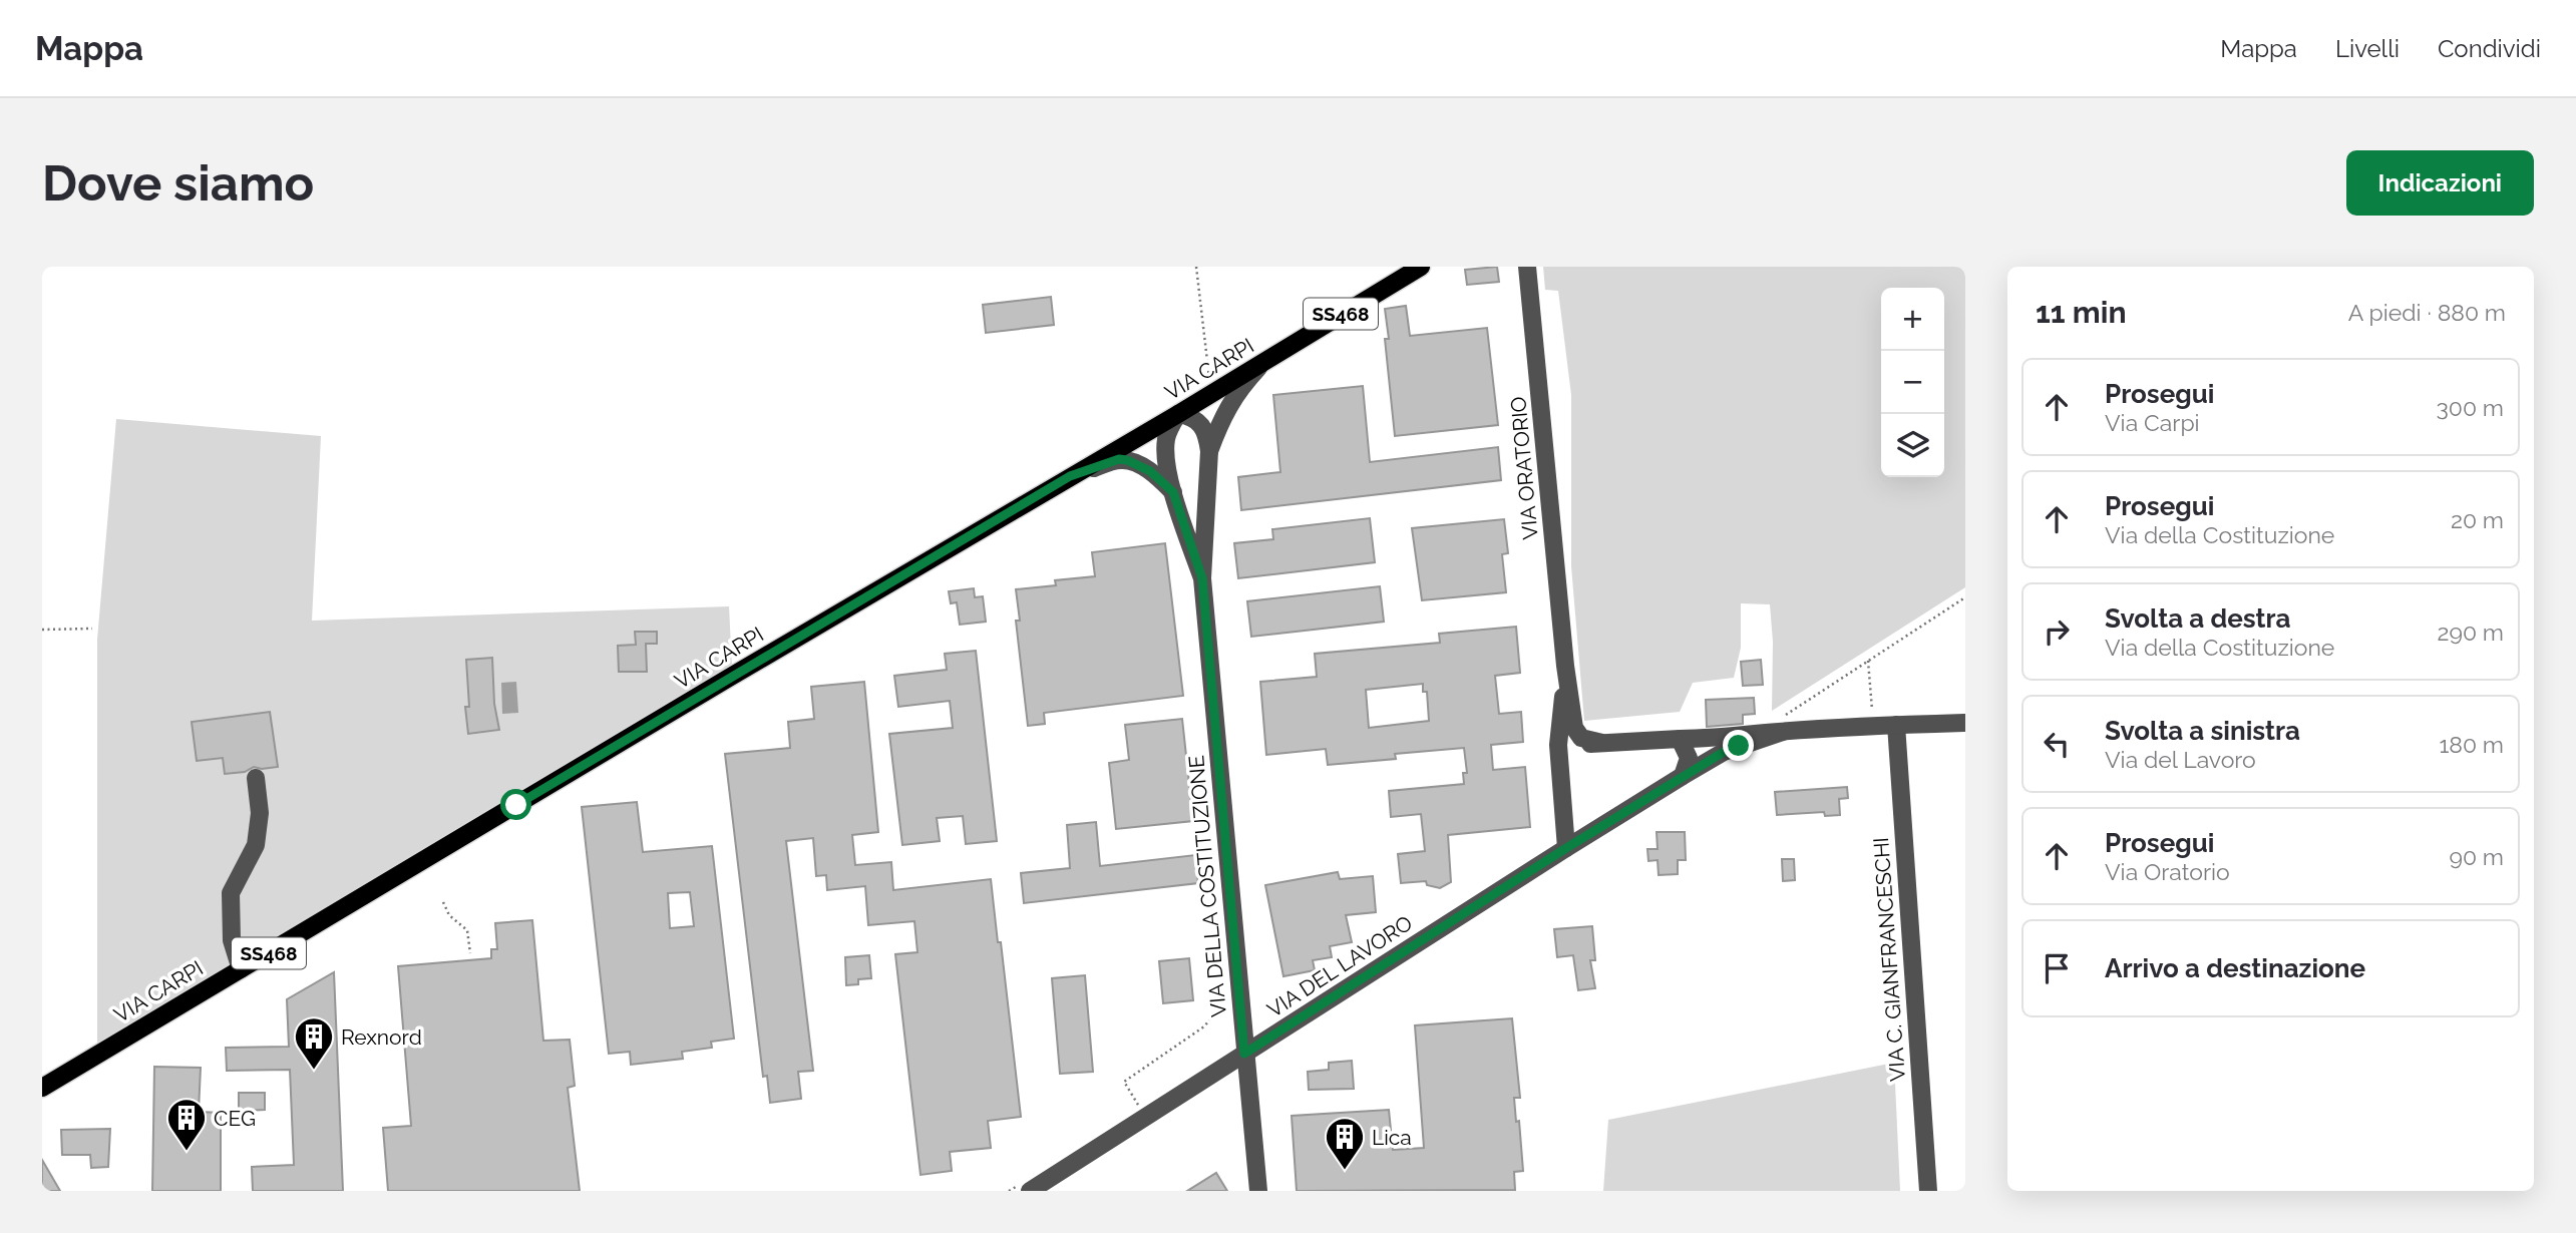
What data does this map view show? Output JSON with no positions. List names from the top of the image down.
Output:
{
  "streets": {
    "main road": ["SS468", "VIA CARPI"],
    "street": [
      "VIA ORATORIO",
      "VIA DELLA COSTITUZIONE",
      "VIA C. GIANFRANCESCHI",
      "VIA DEL LAVORO"
    ]
  },
  "crossings": [
    ["VIA CARPI", "VIA DELLA COSTITUZIONE"],
    ["VIA ORATORIO", "VIA DEL LAVORO"],
    ["VIA DELLA COSTITUZIONE", "VIA DEL LAVORO"]
  ],
  "places": {
    "building": ["Rexnord", "CEG", "Lica"]
  },
  "page": {
    "header": "Mappa",
    "nav": ["Mappa", "Livelli", "Condividi"],
    "buttons": "Indicazioni",
    "title": "Dove siamo",
    "heading": ["11 min", "A piedi · 880 m"],
    "map_buttons": ["+", "−"],
    "list": [
      ["Prosegui", "Via Carpi", "300 m"],
      ["Prosegui", "Via della Costituzione", "20 m"],
      ["Svolta a destra", "Via della Costituzione", "290 m"],
      ["Svolta a sinistra", "Via del Lavoro", "180 m"],
      ["Prosegui", "Via Oratorio", "90 m"],
      "Arrivo a destinazione"
    ]
  }
}
